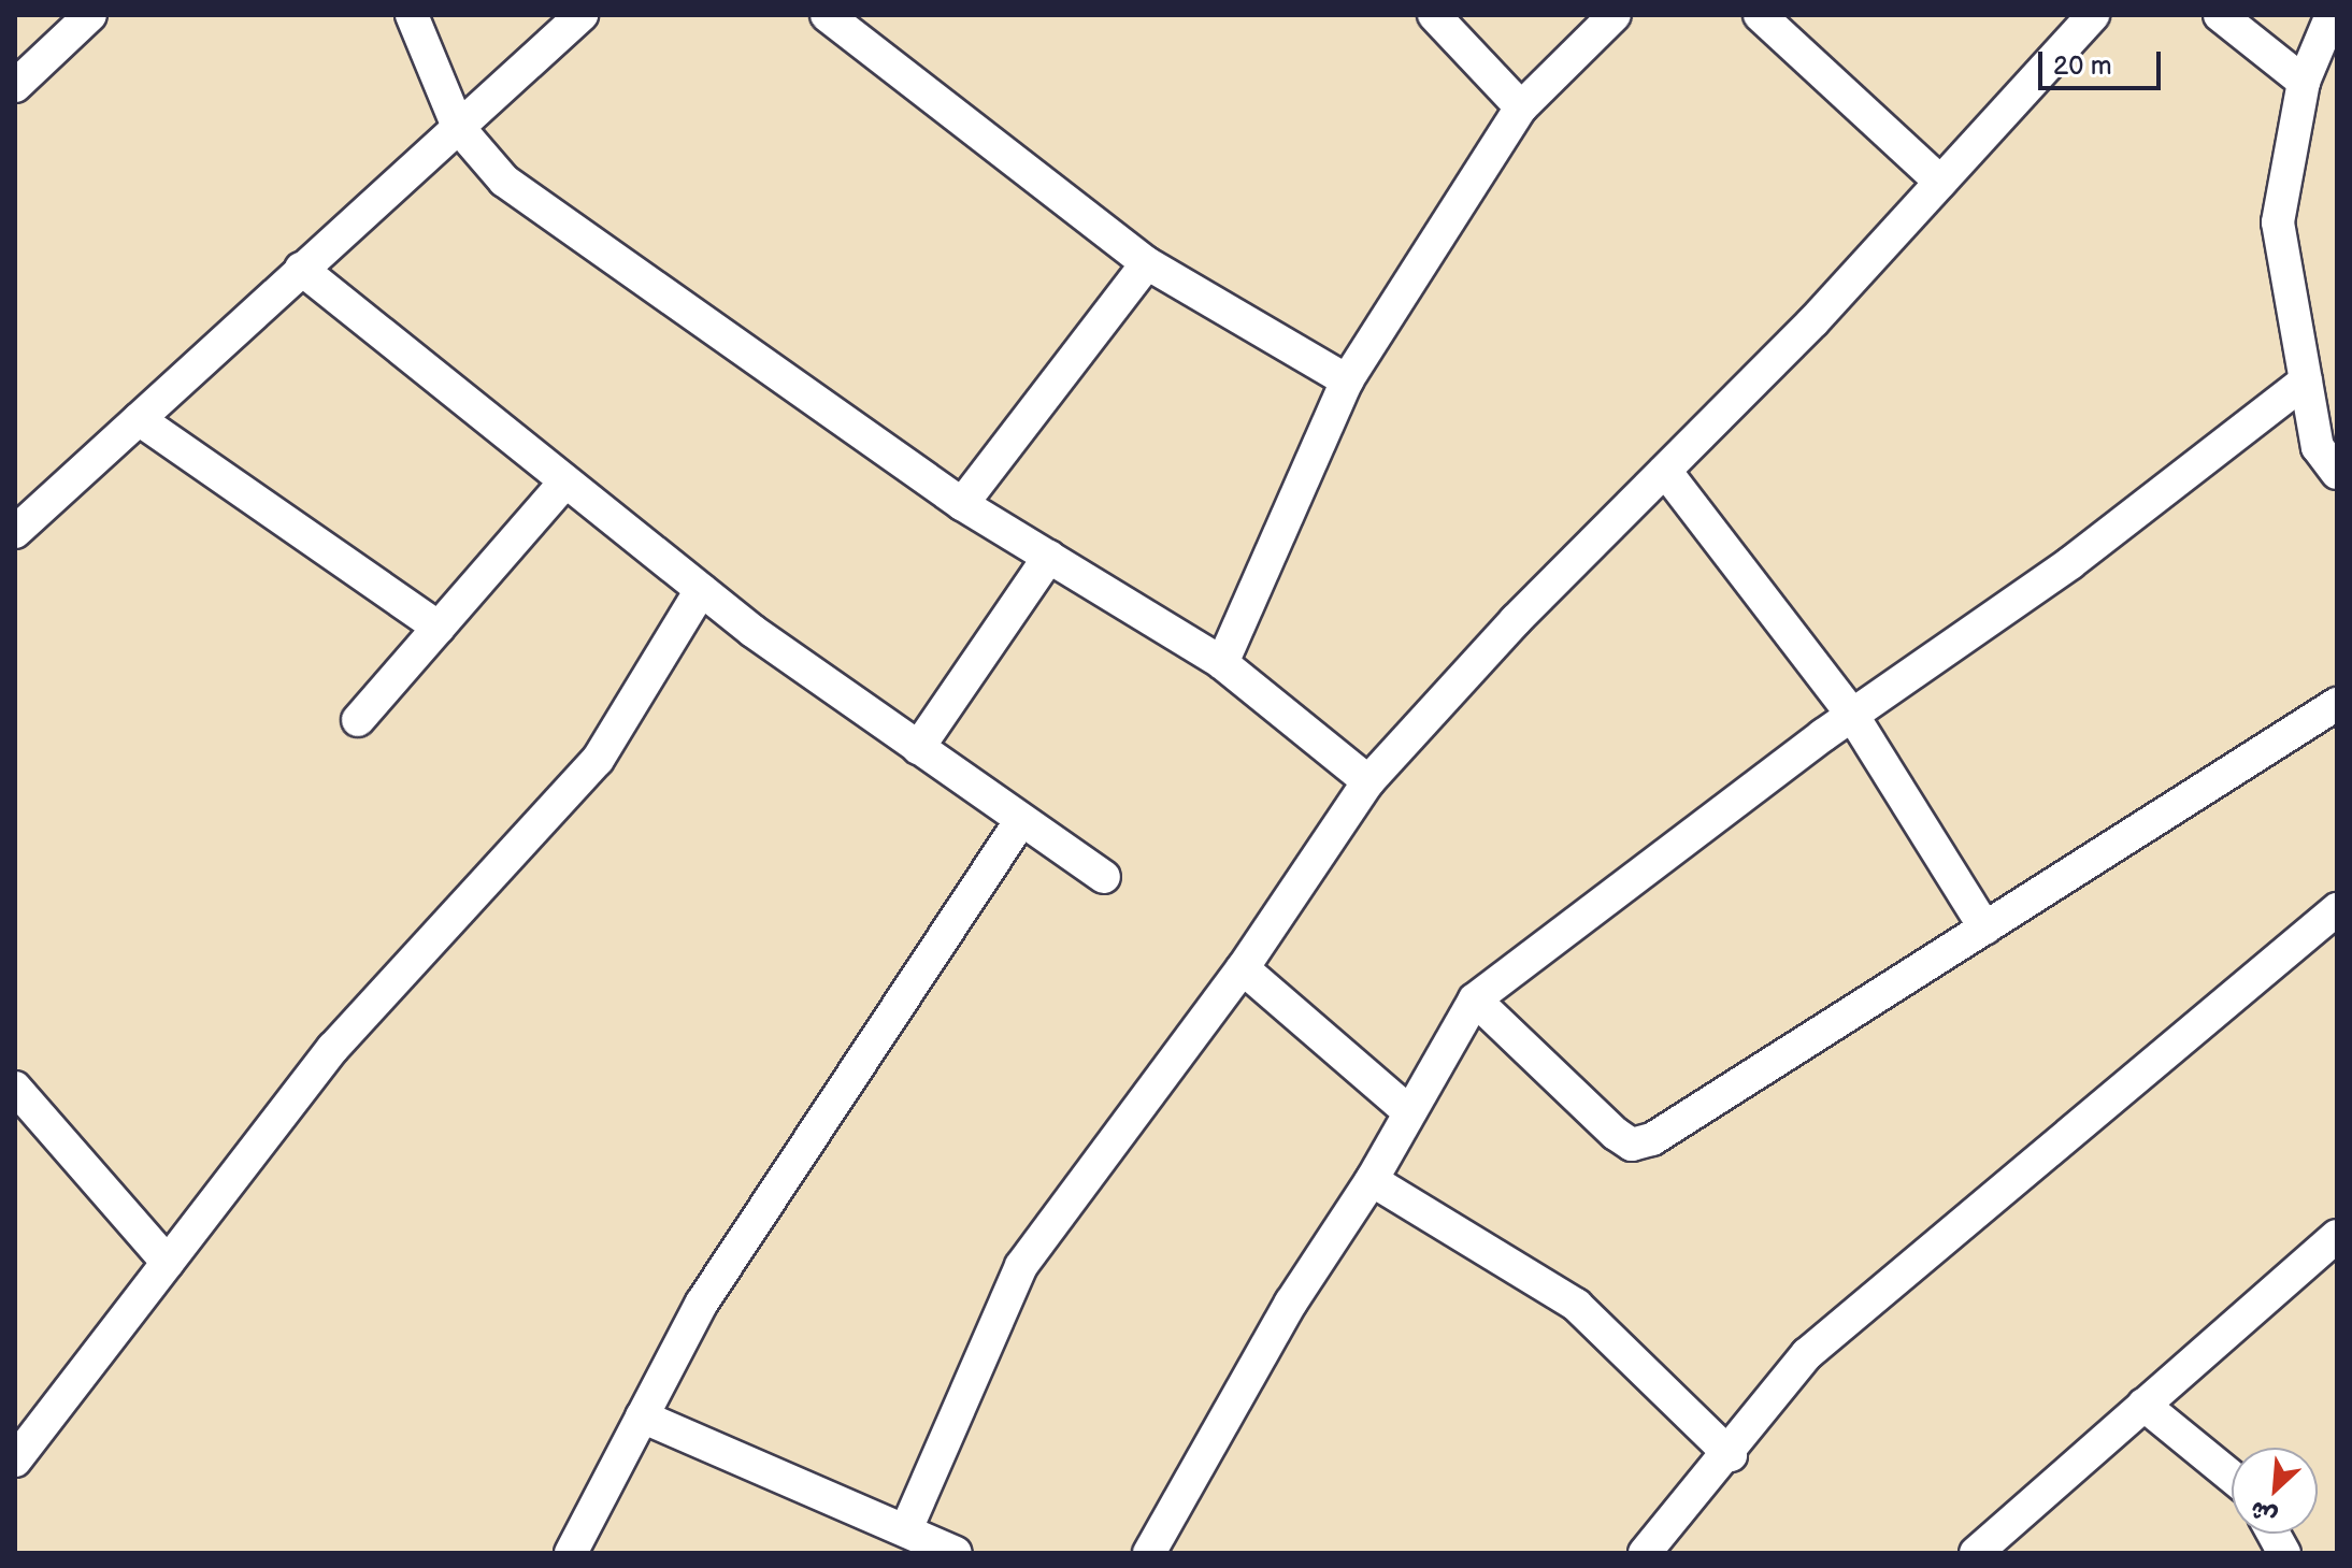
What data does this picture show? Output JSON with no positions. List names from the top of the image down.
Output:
{
  "scale_bar": "20 m",
  "north": "bottom left"
}
